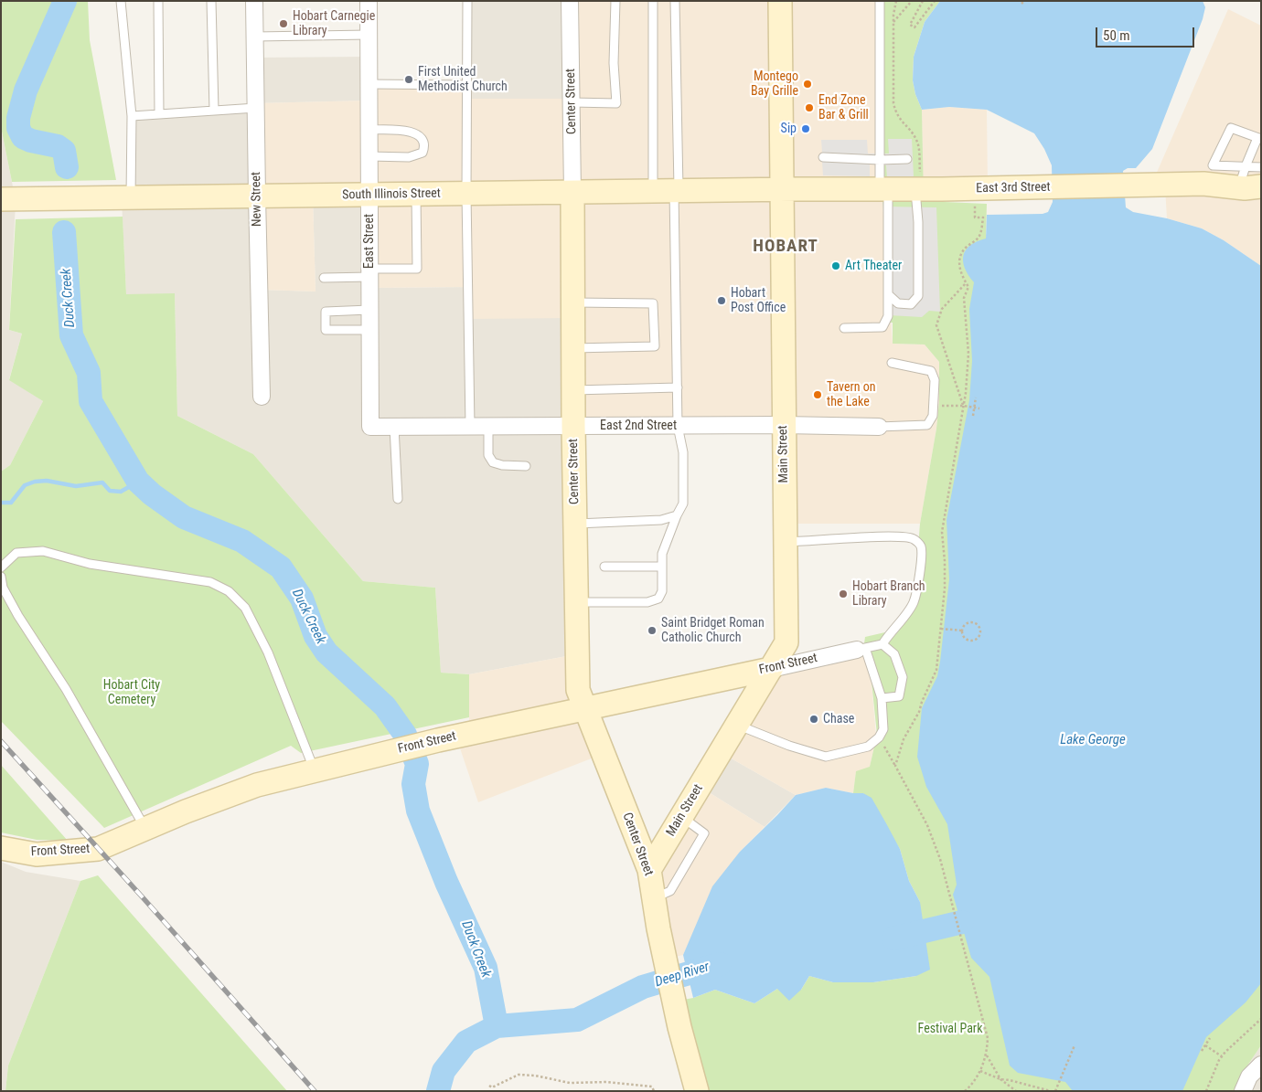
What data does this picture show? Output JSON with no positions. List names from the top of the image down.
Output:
{
  "streets": {
    "street": [
      "Center Street",
      "East 3rd Street",
      "South Illinois Street",
      "New Street",
      "East Street",
      "East 2nd Street",
      "Main Street",
      "Front Street"
    ]
  },
  "crossings": [
    ["Center Street", "South Illinois Street"],
    ["Center Street", "East 2nd Street"],
    ["Center Street", "Main Street"],
    ["Center Street", "Front Street"],
    ["East 3rd Street", "South Illinois Street"],
    ["East 3rd Street", "Main Street"],
    ["South Illinois Street", "New Street"],
    ["South Illinois Street", "East Street"],
    ["South Illinois Street", "Main Street"],
    ["East Street", "East 2nd Street"],
    ["East 2nd Street", "Main Street"],
    ["Main Street", "Front Street"]
  ],
  "districts": ["HOBART"],
  "water": ["Duck Creek", "Lake George", "Deep River"],
  "parks": ["Hobart City Cemetery", "Festival Park"],
  "places": [
    "Hobart Carnegie Library",
    "First United Methodist Church",
    "Montego Bay Grille",
    "End Zone Bar & Grill",
    "Sip",
    "Art Theater",
    "Hobart Post Office",
    "Tavern on the Lake",
    "Hobart Branch Library",
    "Saint Bridget Roman Catholic Church",
    "Chase"
  ],
  "scale_bar": "50 m"
}
